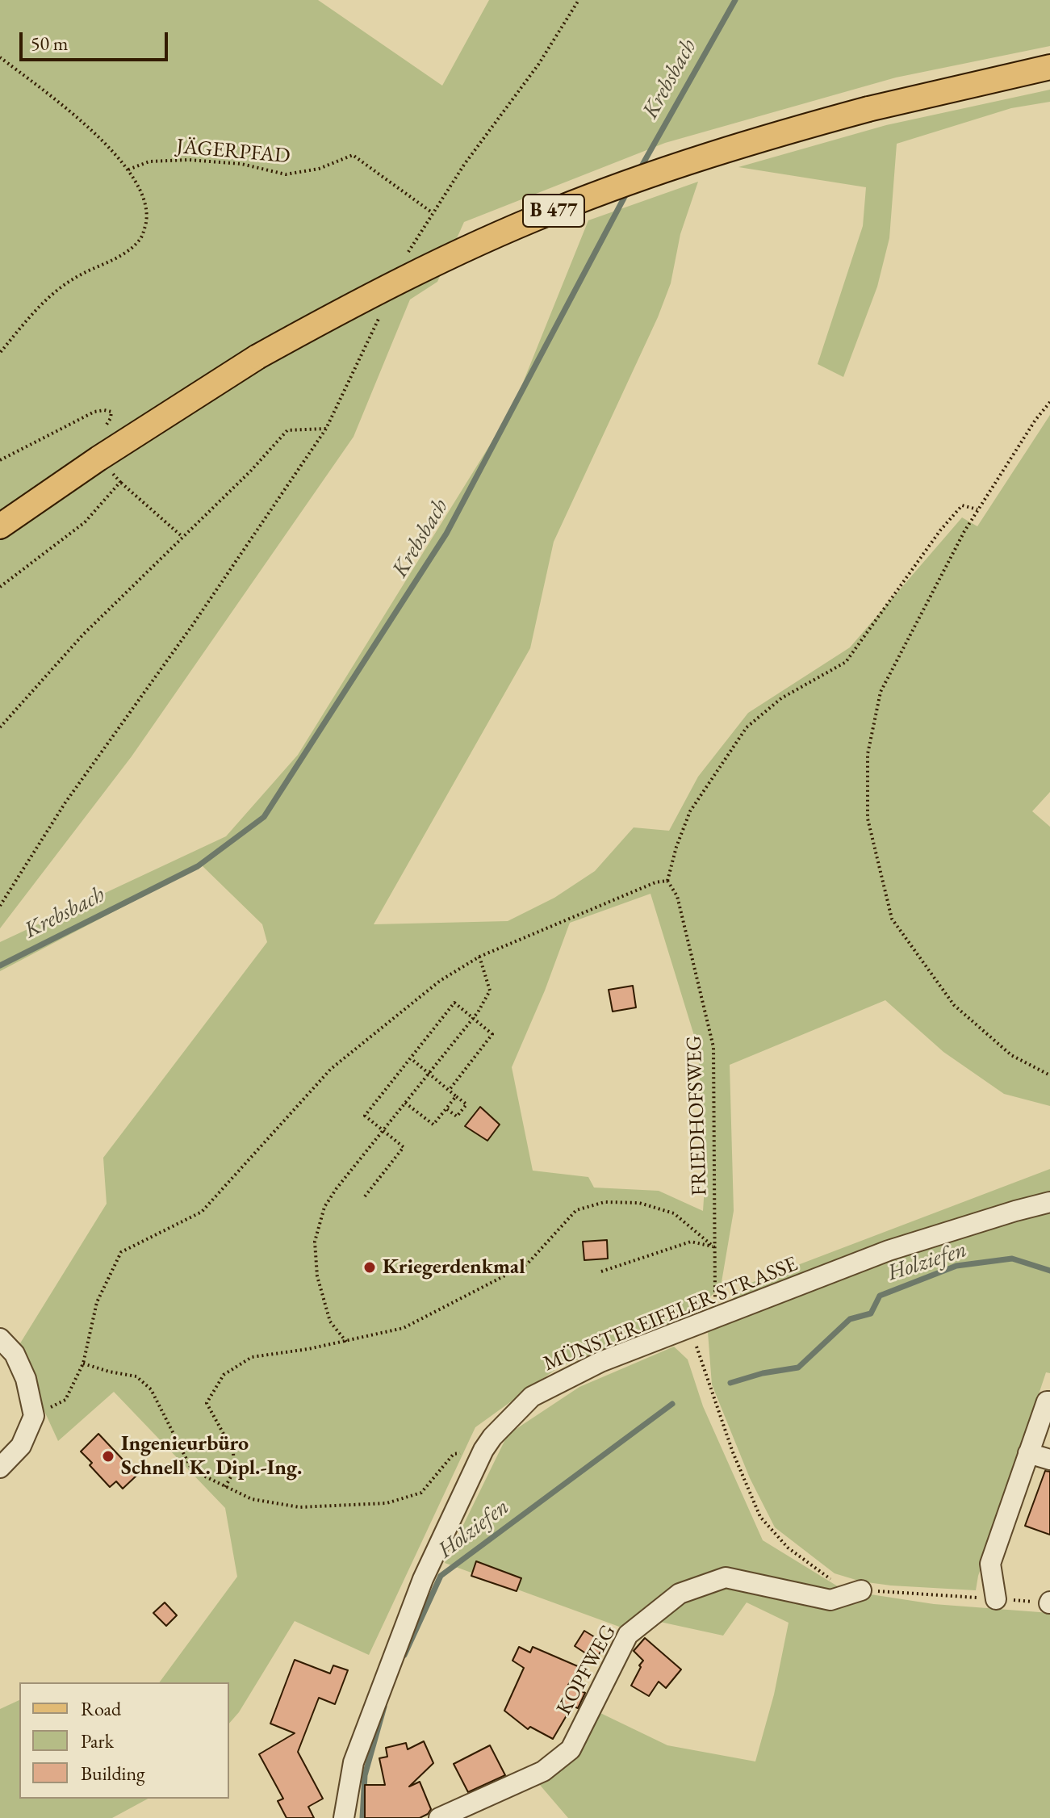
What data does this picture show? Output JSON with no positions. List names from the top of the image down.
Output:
{
  "streets": {
    "main road": ["B 477"],
    "street": ["MÜNSTEREIFELER STRASSE", "KOPFWEG"],
    "path": ["JÄGERPFAD", "FRIEDHOFSWEG"]
  },
  "crossings": [
    ["FRIEDHOFSWEG", "MÜNSTEREIFELER STRASSE"]
  ],
  "water": ["Krebsbach", "Holziefen"],
  "places": ["Kriegerdenkmal", "Ingenieurbüro Schnell K. Dipl.-Ing."],
  "legend": ["Road", "Park", "Building"],
  "scale_bar": "50 m"
}
